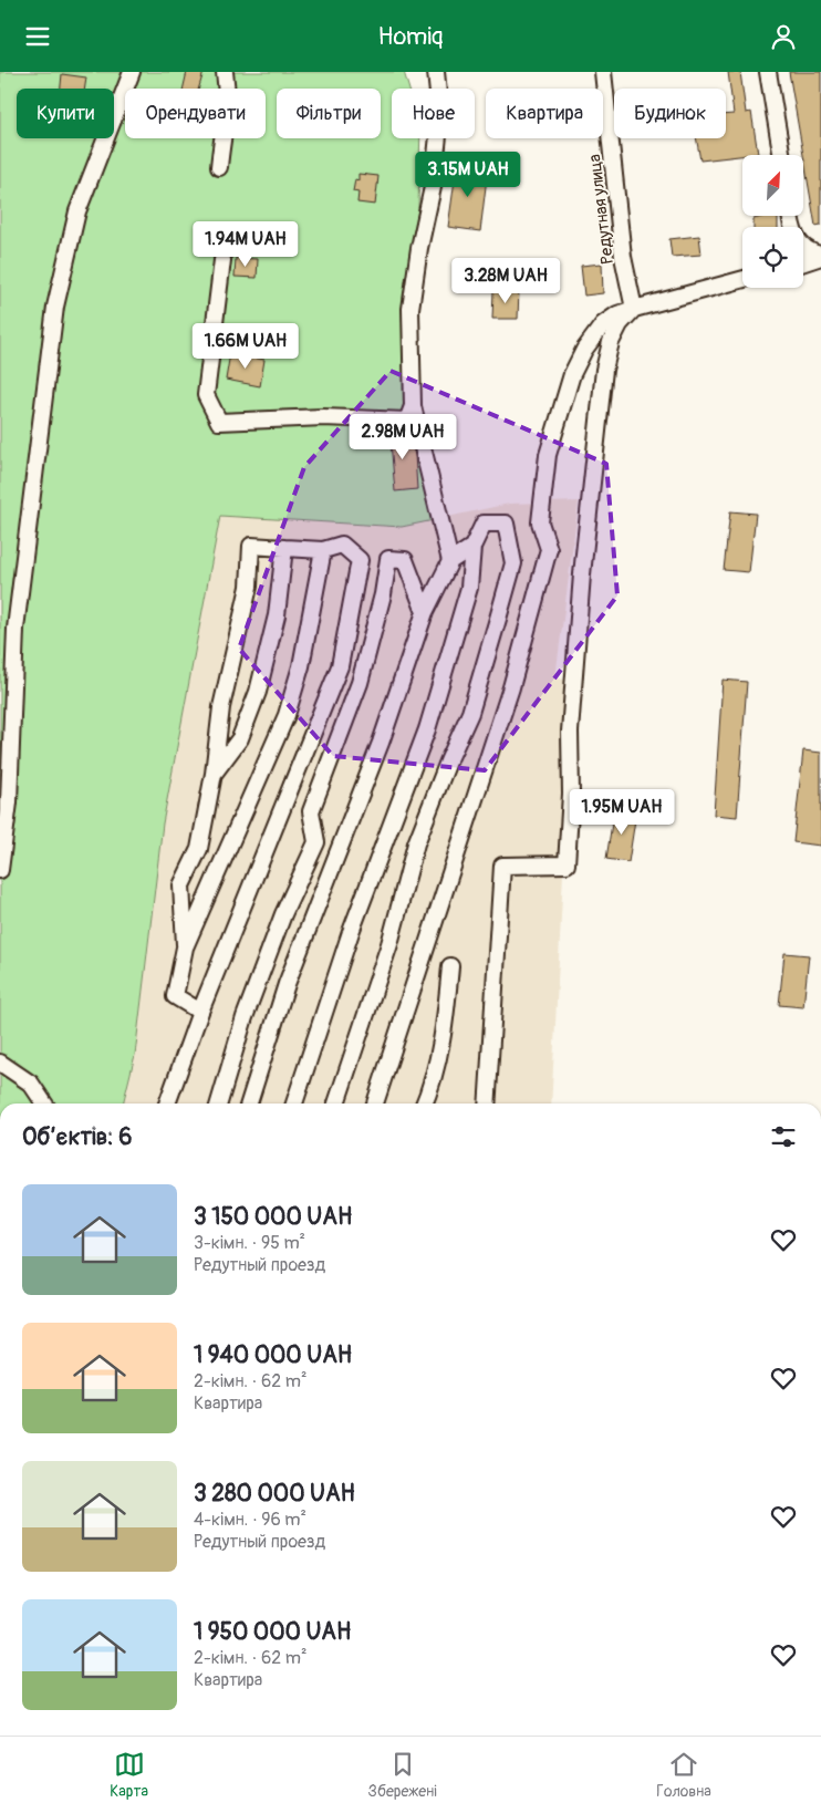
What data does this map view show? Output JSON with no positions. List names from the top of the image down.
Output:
{
  "streets": {
    "street": ["Редутная улица"]
  },
  "north": "top right",
  "page": {
    "header": "Homiq",
    "chip": [
      "Купити",
      "Орендувати",
      "Фільтри",
      "Нове",
      "Квартира",
      "Будинок"
    ],
    "price": [
      "3.15M UAH",
      "1.94M UAH",
      "3.28M UAH",
      "1.66M UAH",
      "2.98M UAH",
      "1.95M UAH"
    ],
    "heading": "Об’єктів: 6",
    "list": [
      {
        "name": "3 150 000 UAH",
        "note": "3-кімн. · 95 m² · Редутный проезд"
      },
      {
        "name": "1 940 000 UAH",
        "note": "2-кімн. · 62 m² · Квартира"
      },
      {
        "name": "3 280 000 UAH",
        "note": "4-кімн. · 96 m² · Редутный проезд"
      },
      {
        "name": "1 950 000 UAH",
        "note": "2-кімн. · 62 m² · Квартира"
      }
    ],
    "tabs": ["Карта", "Збережені", "Головна"]
  }
}
